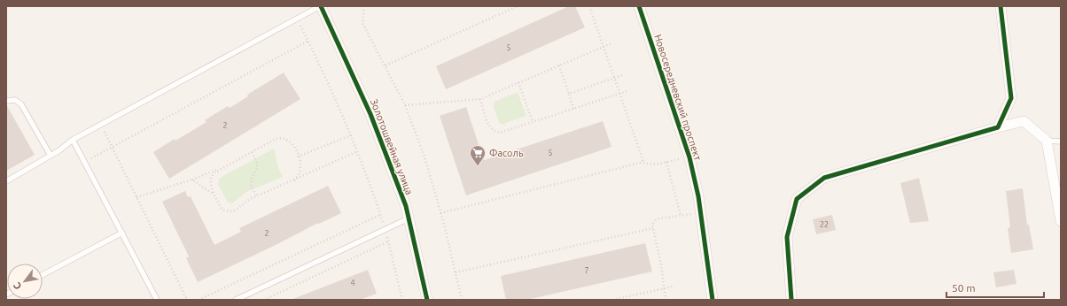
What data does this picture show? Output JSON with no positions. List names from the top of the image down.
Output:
{
  "streets": {
    "street": ["Новосередневский проспект", "Золотошвейная улица"]
  },
  "places": {
    "supermarket": ["Фасоль"]
  },
  "house_numbers": [
    "5",
    "2",
    "5",
    "22",
    "2",
    "7",
    "4"
  ],
  "scale_bar": "50 m",
  "north": "bottom left"
}
